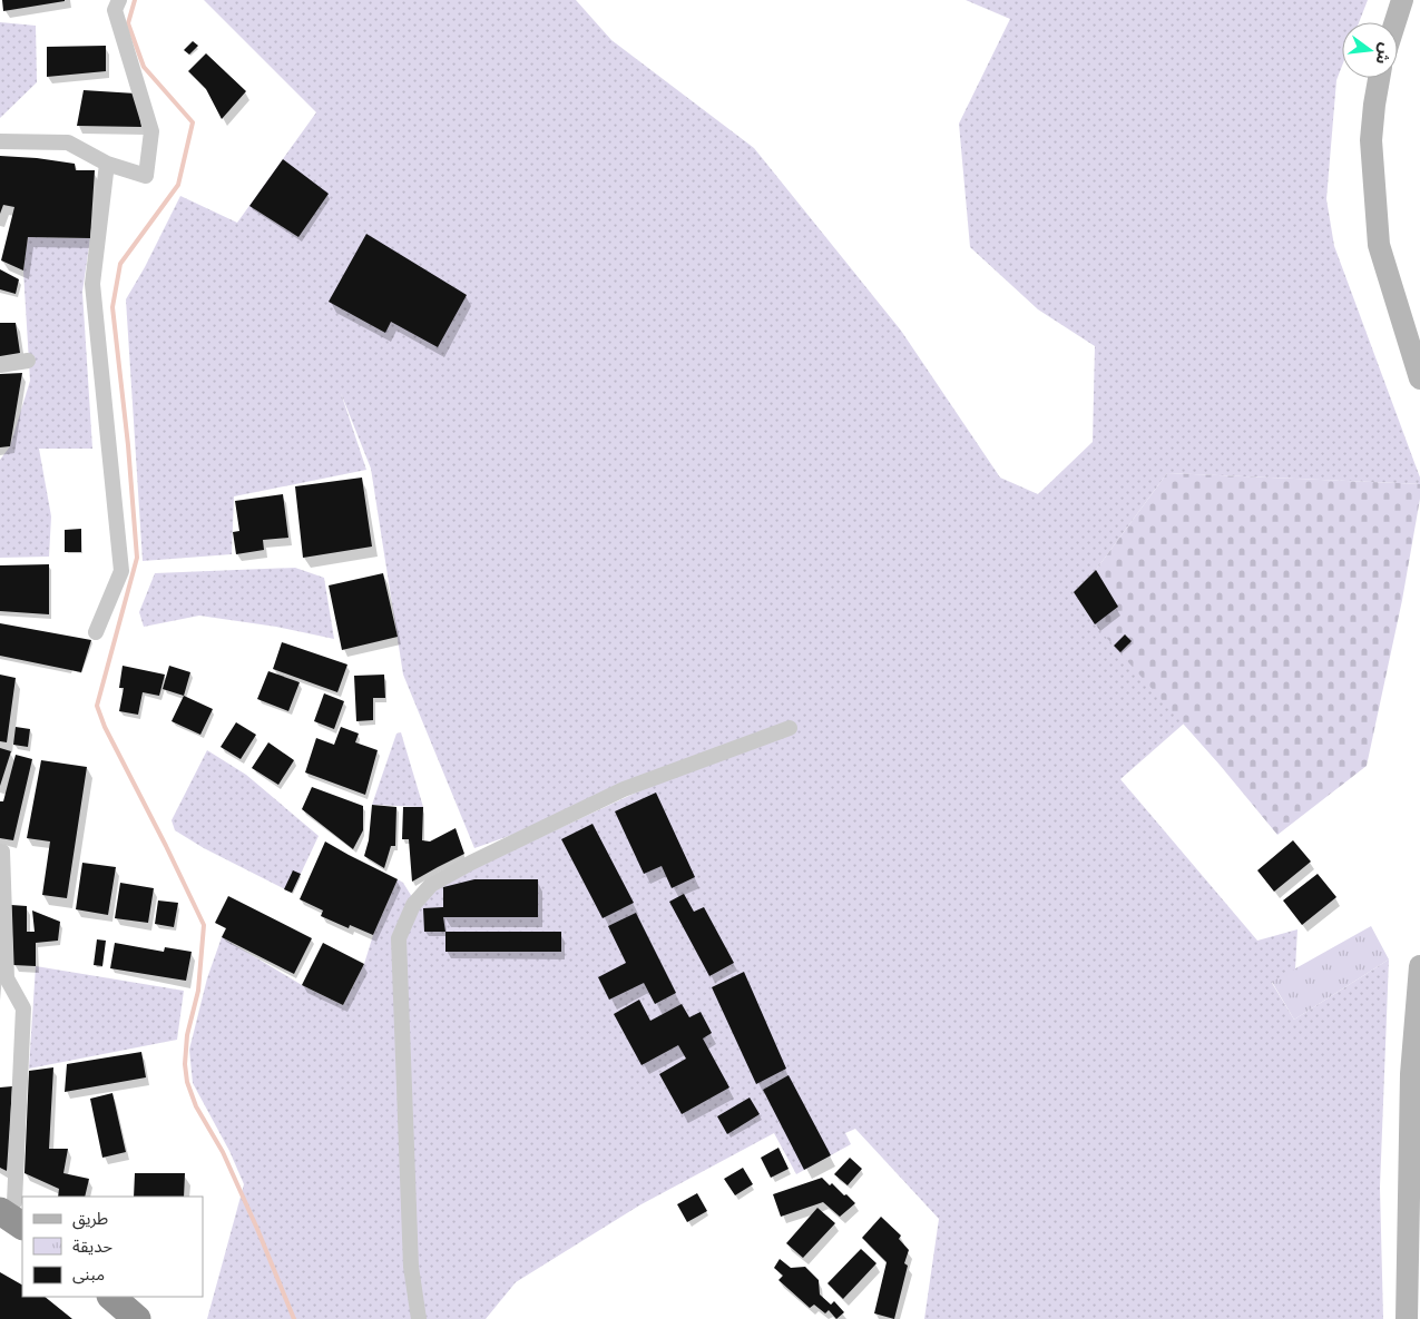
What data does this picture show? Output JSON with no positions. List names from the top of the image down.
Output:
{
  "legend": ["طريق", "حديقة", "مبنى"],
  "north": "right"
}
